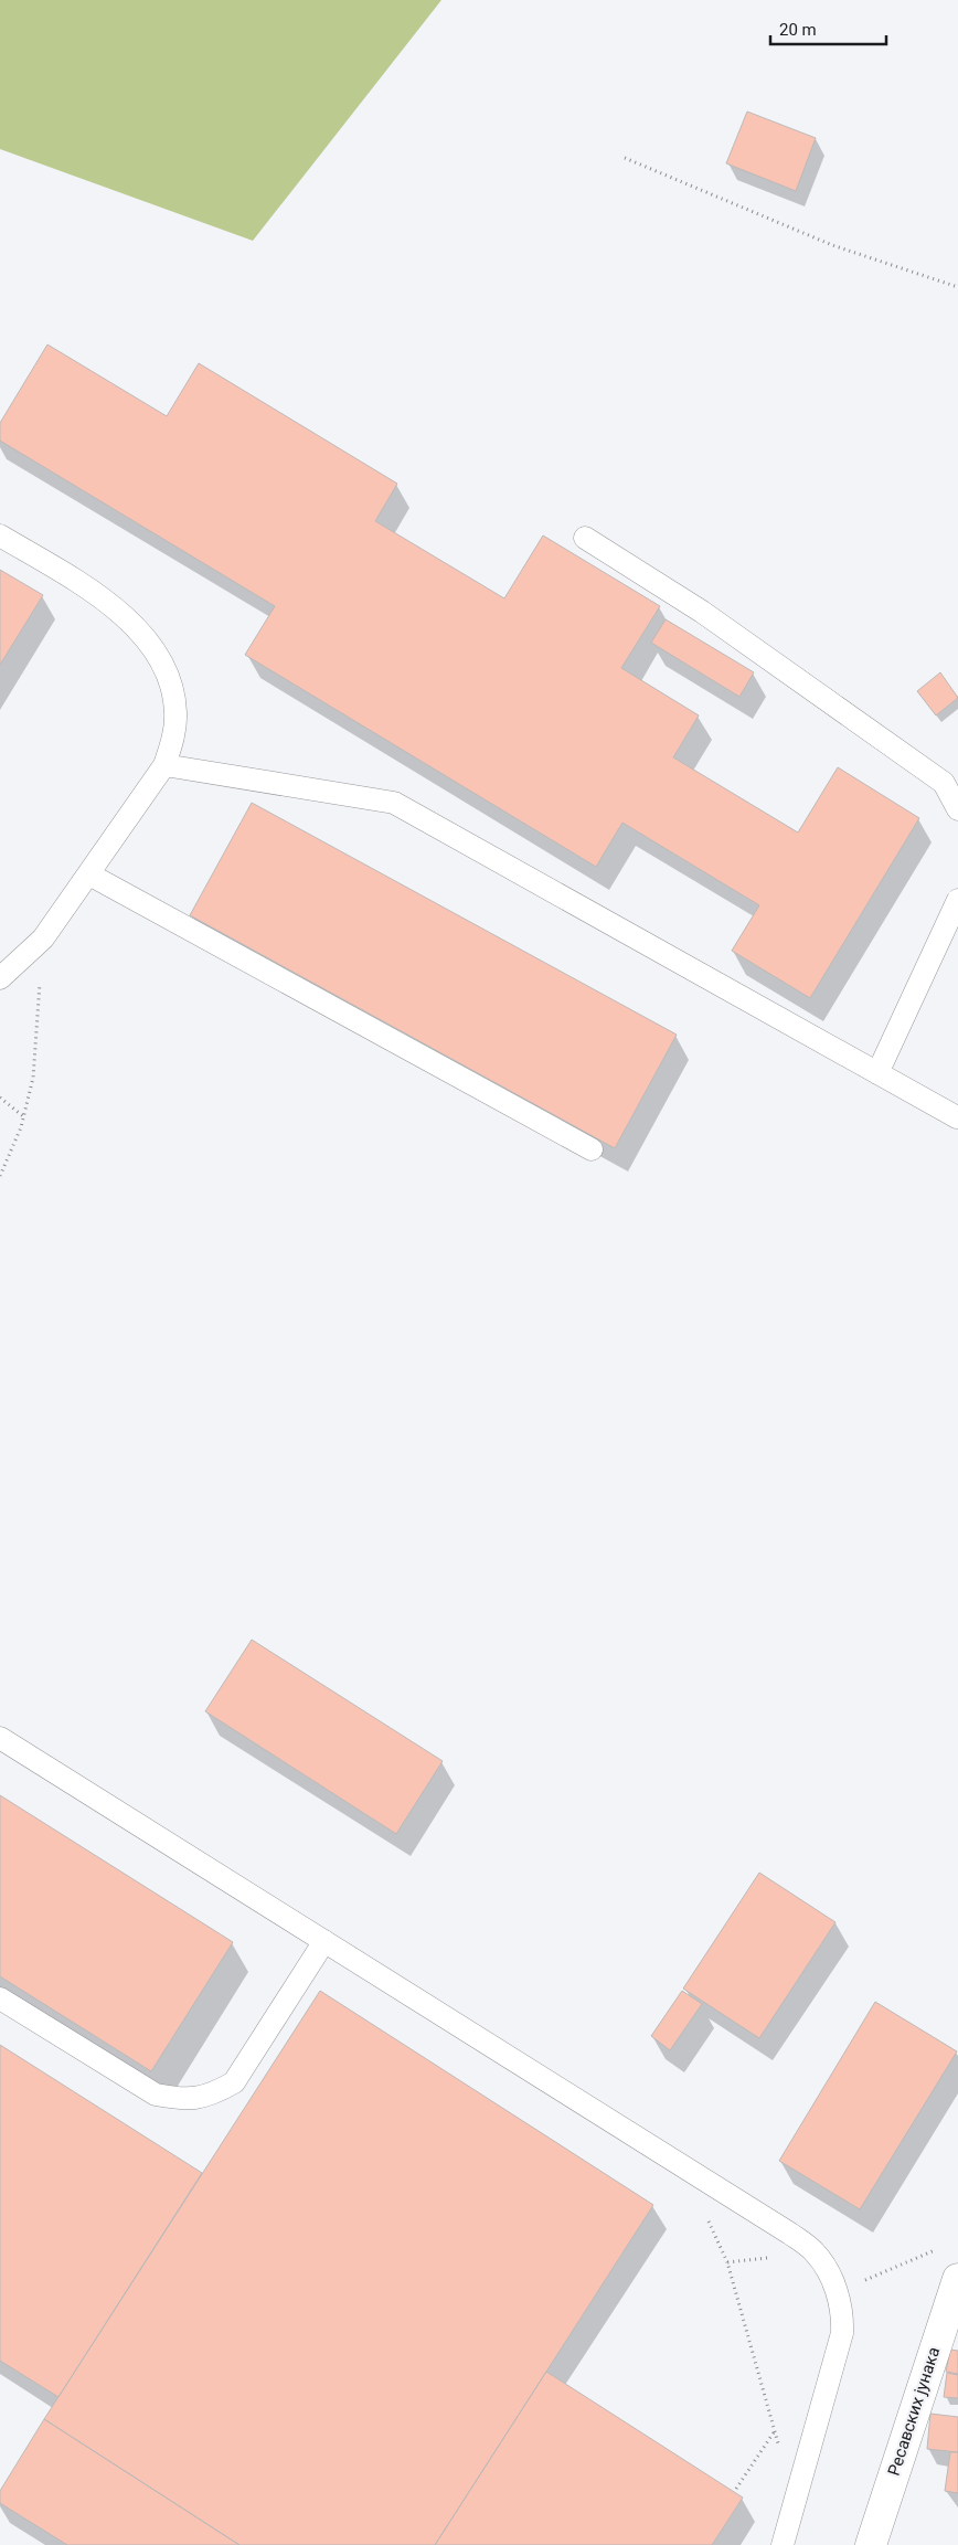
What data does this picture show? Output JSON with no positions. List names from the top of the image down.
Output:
{
  "streets": {
    "street": ["Ресавских јунака"]
  },
  "scale_bar": "20 m"
}
